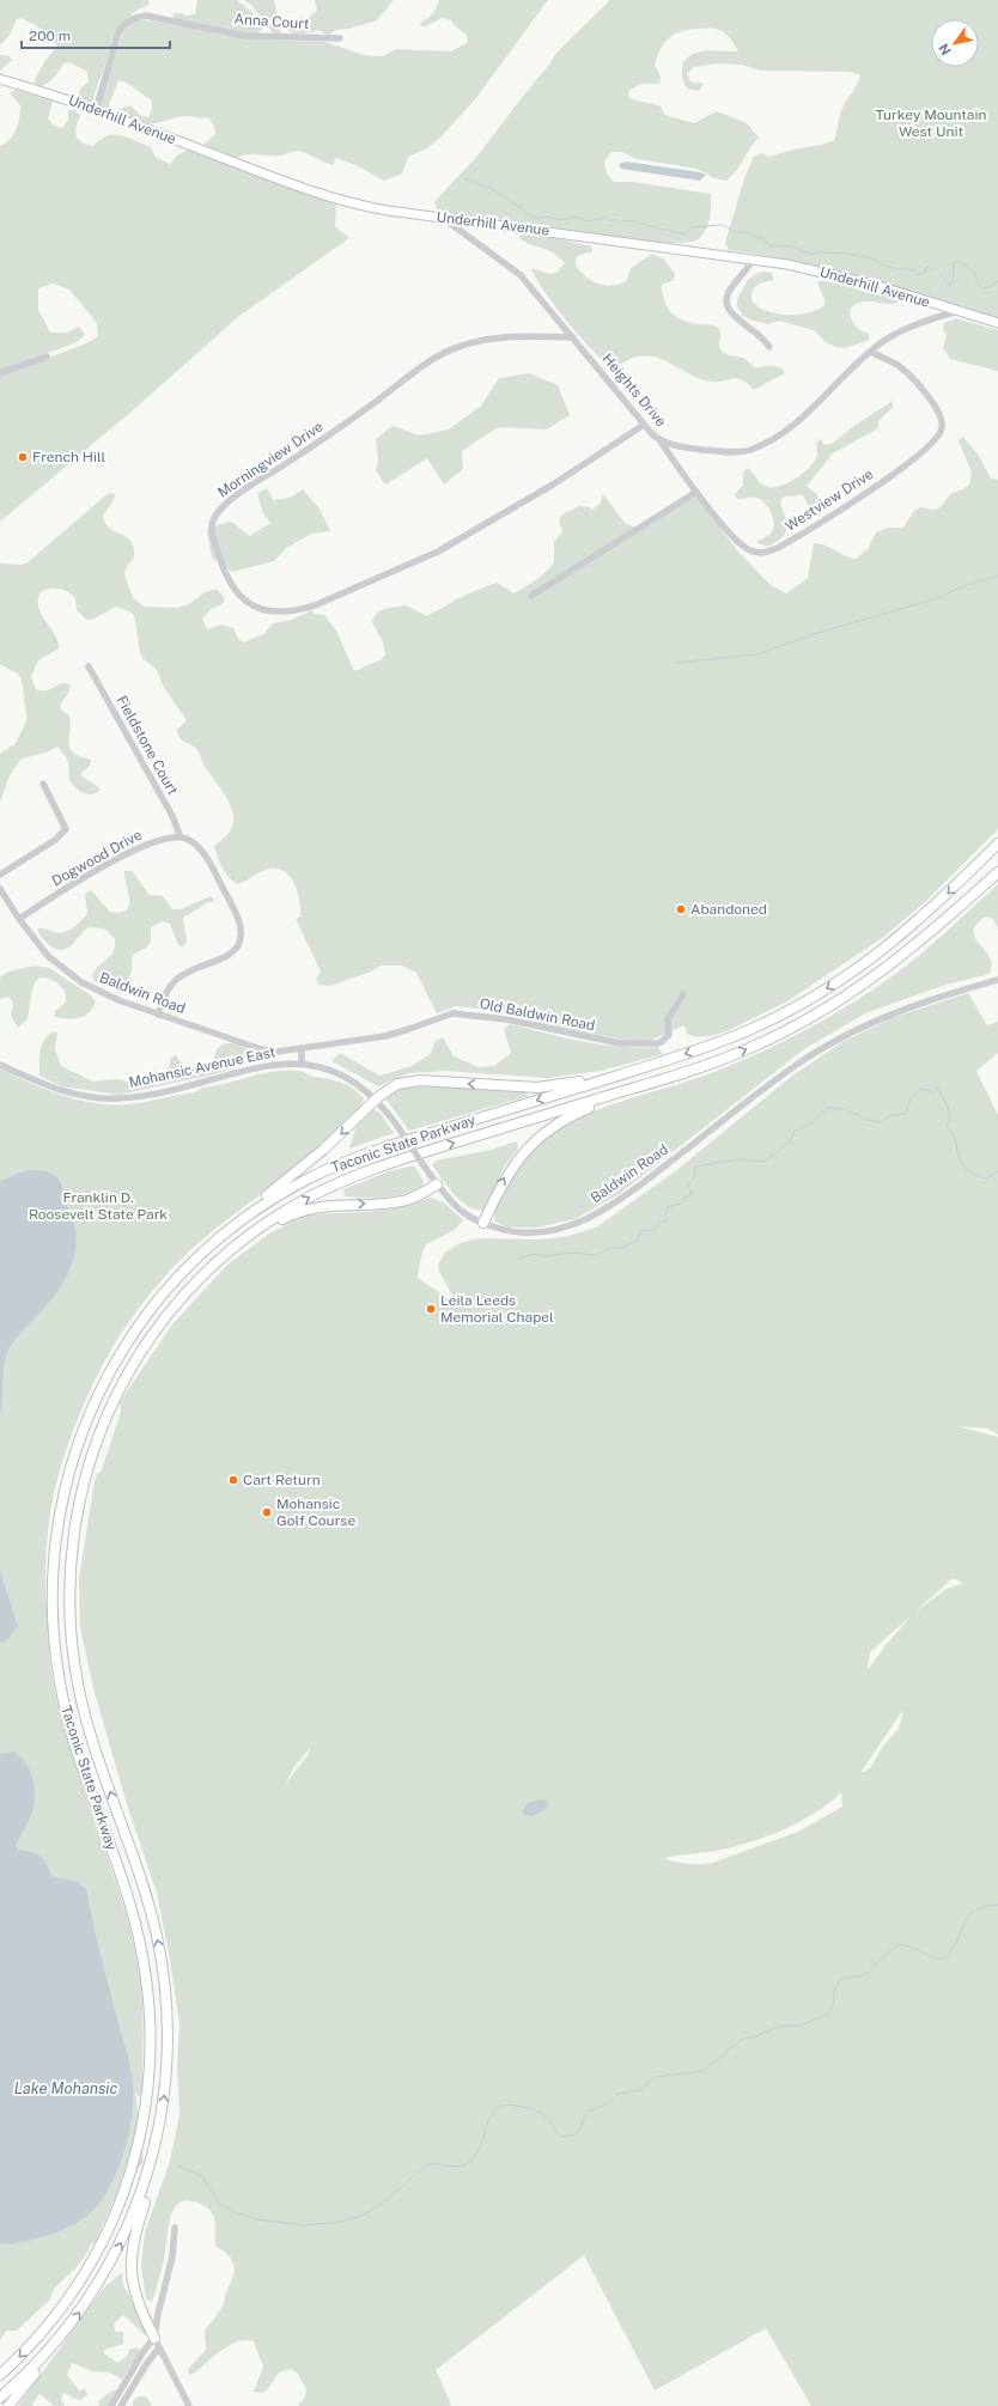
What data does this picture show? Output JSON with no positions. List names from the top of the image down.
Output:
{
  "streets": {
    "highway": ["Taconic State Parkway"],
    "main road": ["Underhill Avenue"],
    "street": [
      "Anna Court",
      "Heights Drive",
      "Morningview Drive",
      "Westview Drive",
      "Fieldstone Court",
      "Dogwood Drive",
      "Baldwin Road",
      "Old Baldwin Road",
      "Mohansic Avenue East"
    ]
  },
  "crossings": [
    ["Anna Court", "Underhill Avenue"],
    ["Underhill Avenue", "Heights Drive"],
    ["Heights Drive", "Morningview Drive"],
    ["Heights Drive", "Westview Drive"],
    ["Fieldstone Court", "Dogwood Drive"],
    ["Dogwood Drive", "Baldwin Road"],
    ["Baldwin Road", "Old Baldwin Road"],
    ["Baldwin Road", "Mohansic Avenue East"]
  ],
  "water": ["Lake Mohansic"],
  "parks": ["Turkey Mountain West Unit", "Franklin D. Roosevelt State Park"],
  "places": [
    "French Hill",
    "Abandoned",
    "Leila Leeds Memorial Chapel",
    "Cart Return",
    "Mohansic Golf Course"
  ],
  "scale_bar": "200 m",
  "north": "bottom left"
}
